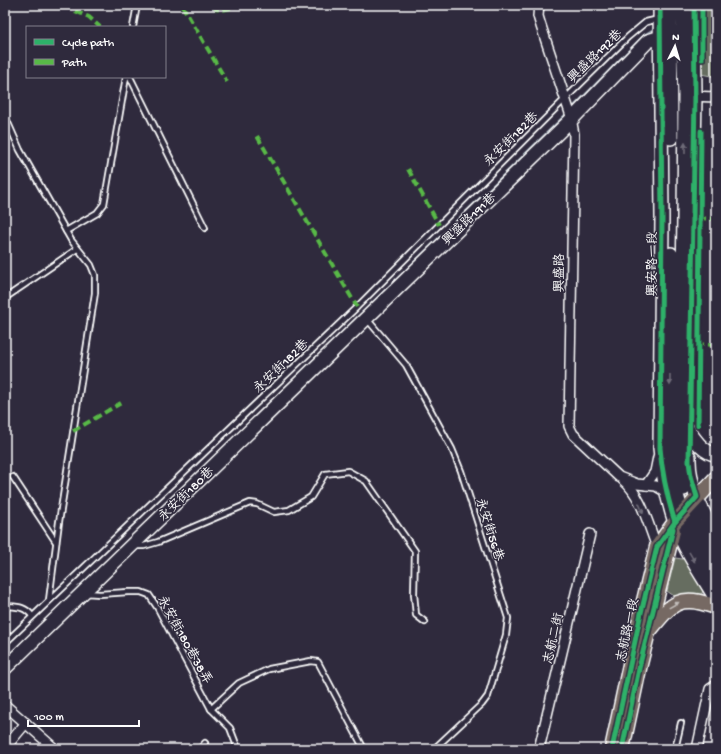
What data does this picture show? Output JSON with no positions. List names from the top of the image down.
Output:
{
  "streets": {
    "main road": ["志航路一段"],
    "street": [
      "興盛路191巷",
      "興安路一段",
      "興盛路",
      "永安街180巷",
      "志航二街"
    ],
    "lane": [
      "興盛路192巷",
      "永安街182巷",
      "永安街56巷",
      "永安街180巷38弄"
    ]
  },
  "crossings": [
    ["興盛路192巷", "永安街182巷"],
    ["興盛路192巷", "興安路一段"],
    ["興盛路192巷", "興盛路"],
    ["永安街182巷", "興盛路"],
    ["興盛路191巷", "興安路一段"],
    ["興盛路191巷", "興盛路"],
    ["興盛路191巷", "永安街180巷"],
    ["興盛路191巷", "永安街56巷"],
    ["興安路一段", "興盛路"],
    ["興安路一段", "志航路一段"],
    ["永安街180巷", "永安街56巷"],
    ["永安街180巷", "永安街180巷38弄"]
  ],
  "legend": ["Cycle path", "Path"],
  "scale_bar": "100 m",
  "north": "top"
}
